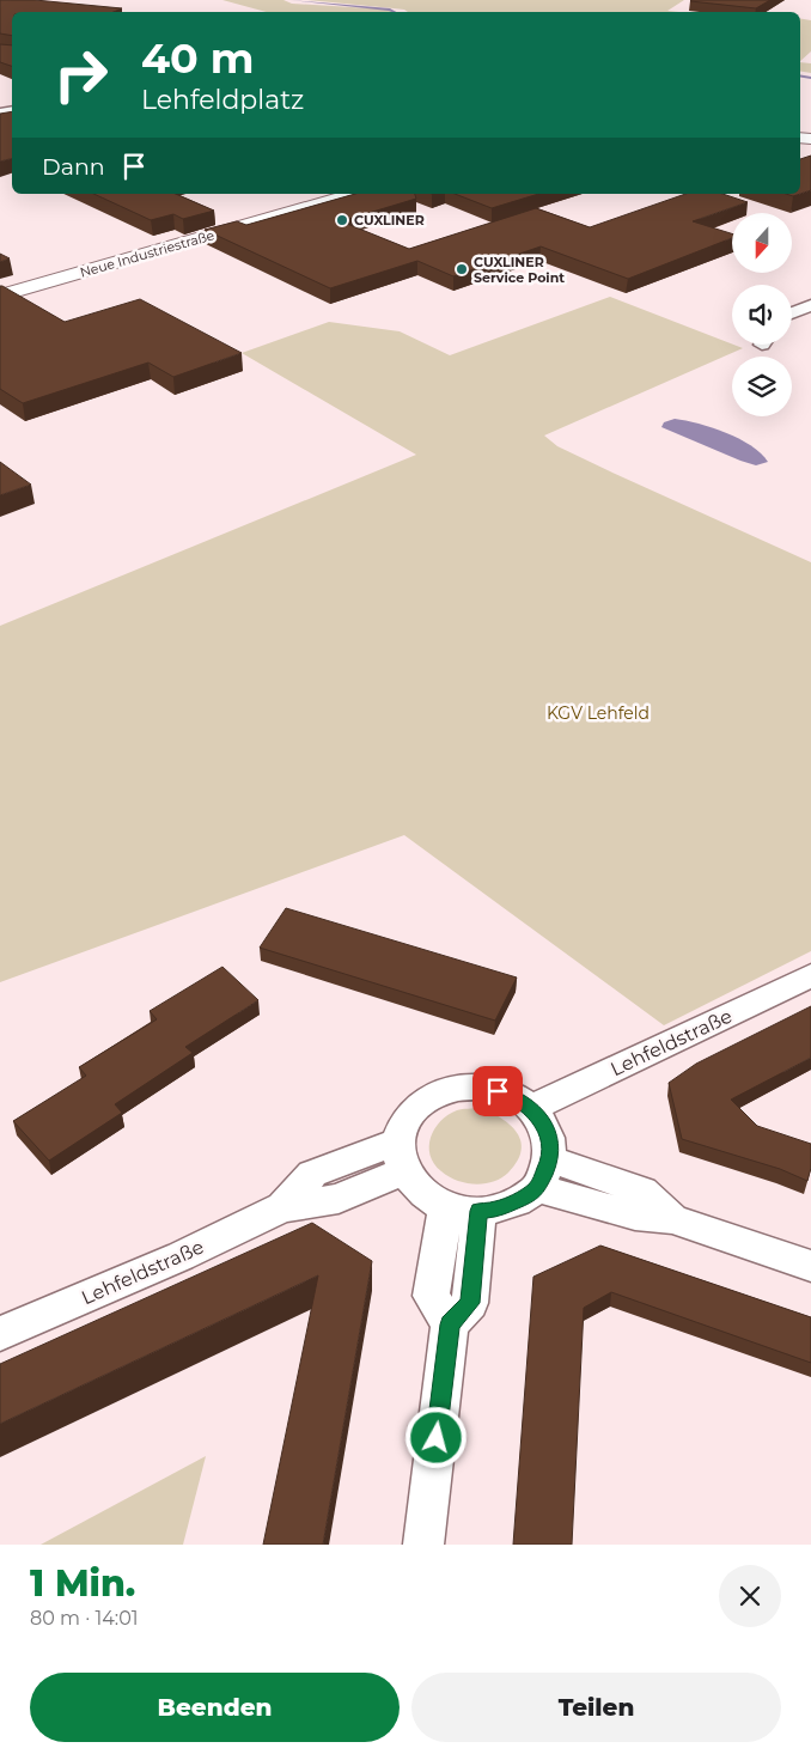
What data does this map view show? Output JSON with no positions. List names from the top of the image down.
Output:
{
  "streets": {
    "street": ["Neue Industriestraße", "Lehfeldstraße"]
  },
  "parks": ["KGV Lehfeld"],
  "places": ["CUXLINER", "CUXLINER Service Point"],
  "north": "bottom",
  "page": {
    "turn": ["40 m", "Lehfeldplatz"],
    "then": "Dann",
    "heading": ["1 Min.", "80 m · 14:01"],
    "buttons": ["Beenden", "Teilen"]
  }
}
